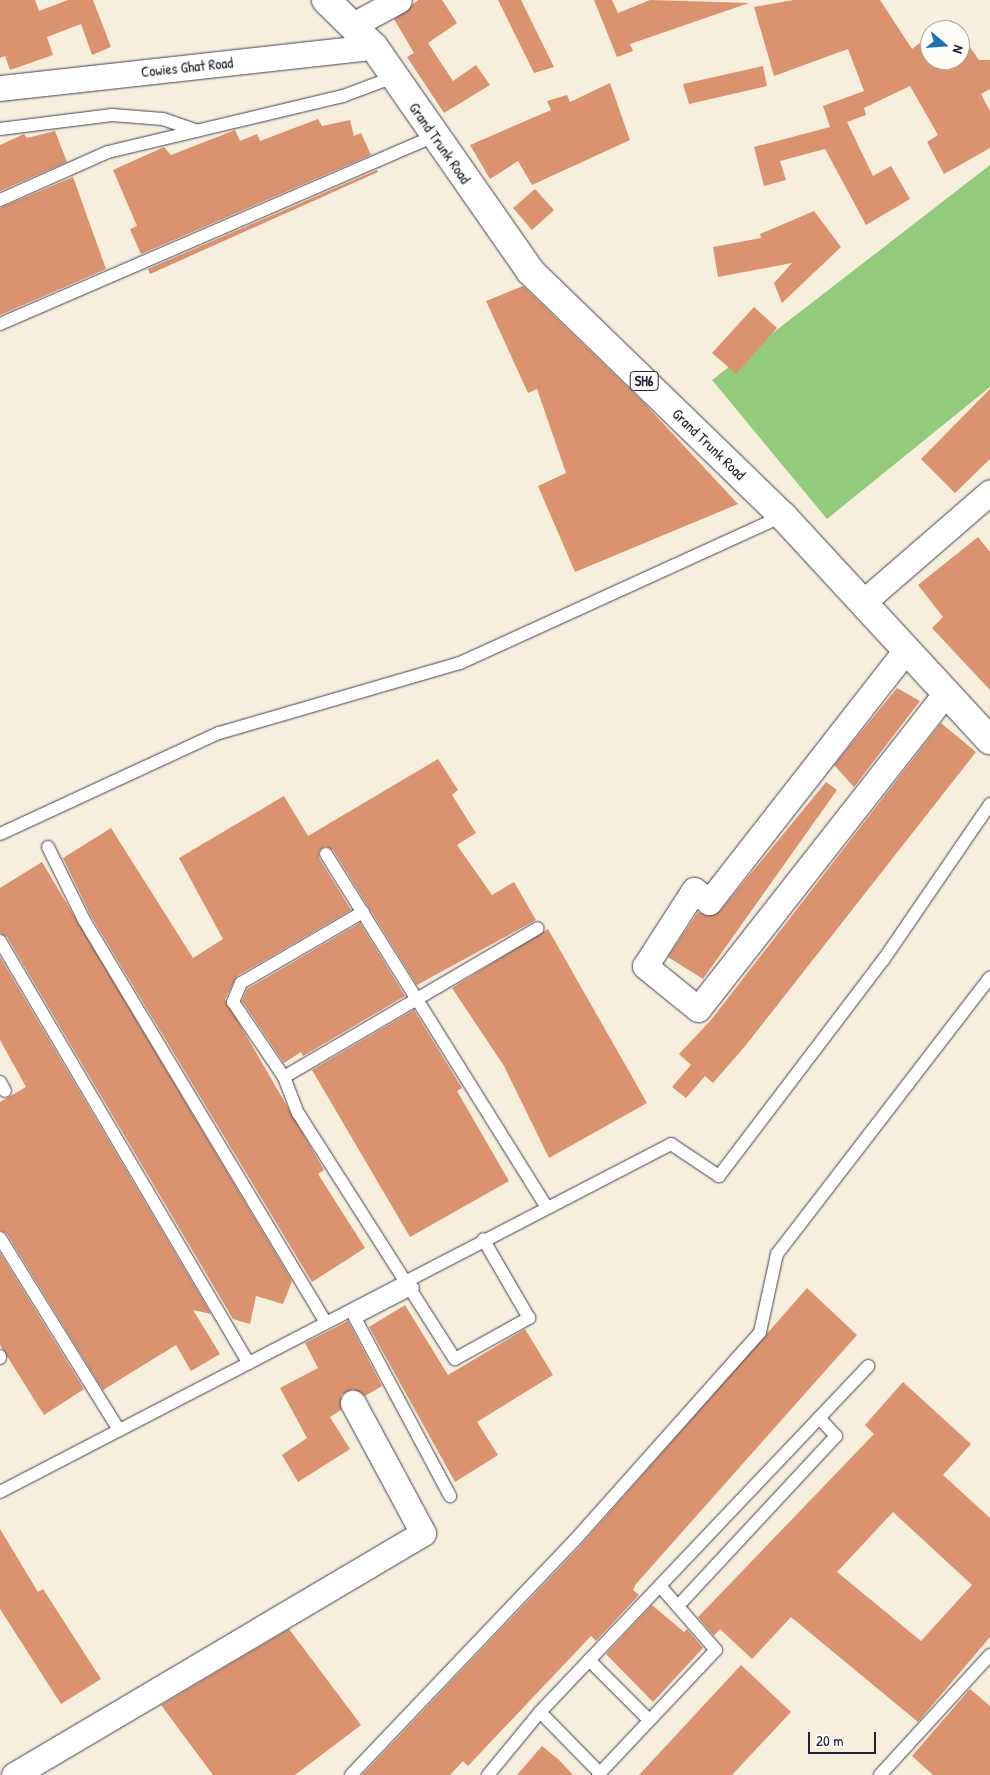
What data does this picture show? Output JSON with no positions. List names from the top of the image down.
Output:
{
  "streets": {
    "main road": ["Grand Trunk Road", "SH6"],
    "street": ["Cowies Ghat Road"]
  },
  "crossings": [
    ["Cowies Ghat Road", "Grand Trunk Road"]
  ],
  "scale_bar": "20 m",
  "north": "right"
}
